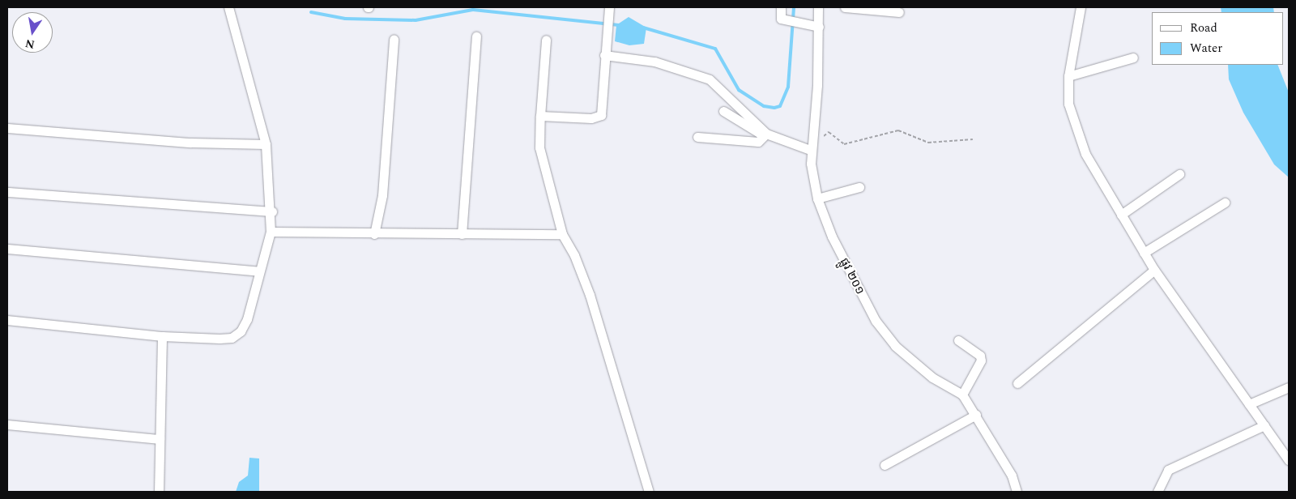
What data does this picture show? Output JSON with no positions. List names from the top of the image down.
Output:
{
  "streets": {
    "street": ["ផ្លូវ ២០១"]
  },
  "legend": ["Road", "Water"],
  "north": "bottom"
}
